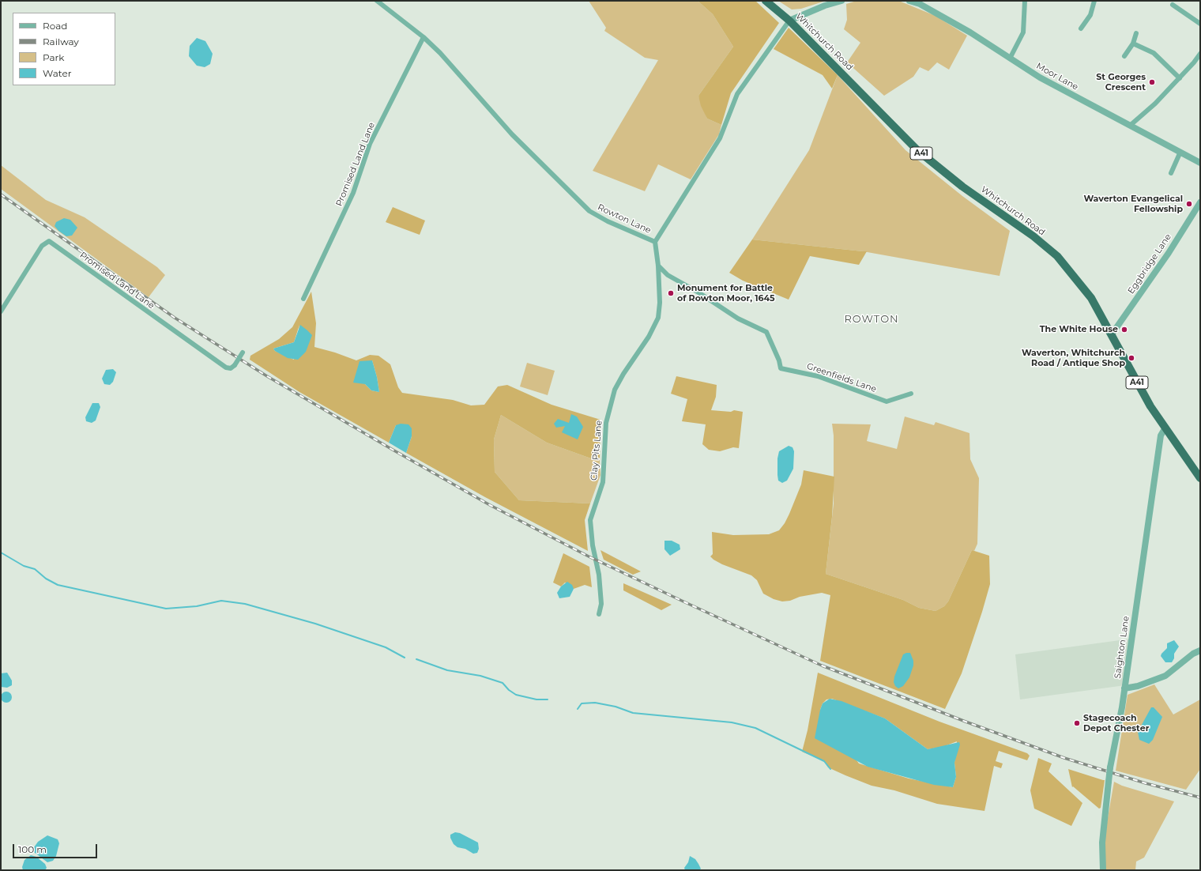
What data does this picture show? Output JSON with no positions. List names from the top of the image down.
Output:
{
  "streets": {
    "highway": ["Whitchurch Road", "A41"],
    "street": [
      "Moor Lane",
      "Promised Land Lane",
      "Rowton Lane",
      "Eggbridge Lane",
      "Greenfields Lane",
      "Clay Pits Lane",
      "Saighton Lane"
    ]
  },
  "crossings": [
    ["Whitchurch Road", "Rowton Lane"],
    ["Whitchurch Road", "Eggbridge Lane"],
    ["Whitchurch Road", "Saighton Lane"],
    ["Promised Land Lane", "Rowton Lane"],
    ["Rowton Lane", "Clay Pits Lane"],
    ["Greenfields Lane", "Clay Pits Lane"]
  ],
  "districts": ["ROWTON"],
  "places": [
    "St Georges Crescent",
    "Waverton Evangelical Fellowship",
    "Monument for Battle of Rowton Moor, 1645",
    "The White House",
    "Waverton, Whitchurch Road / Antique Shop",
    "Stagecoach Depot Chester"
  ],
  "legend": [
    "Road",
    "Railway",
    "Park",
    "Water"
  ],
  "scale_bar": "100 m"
}
